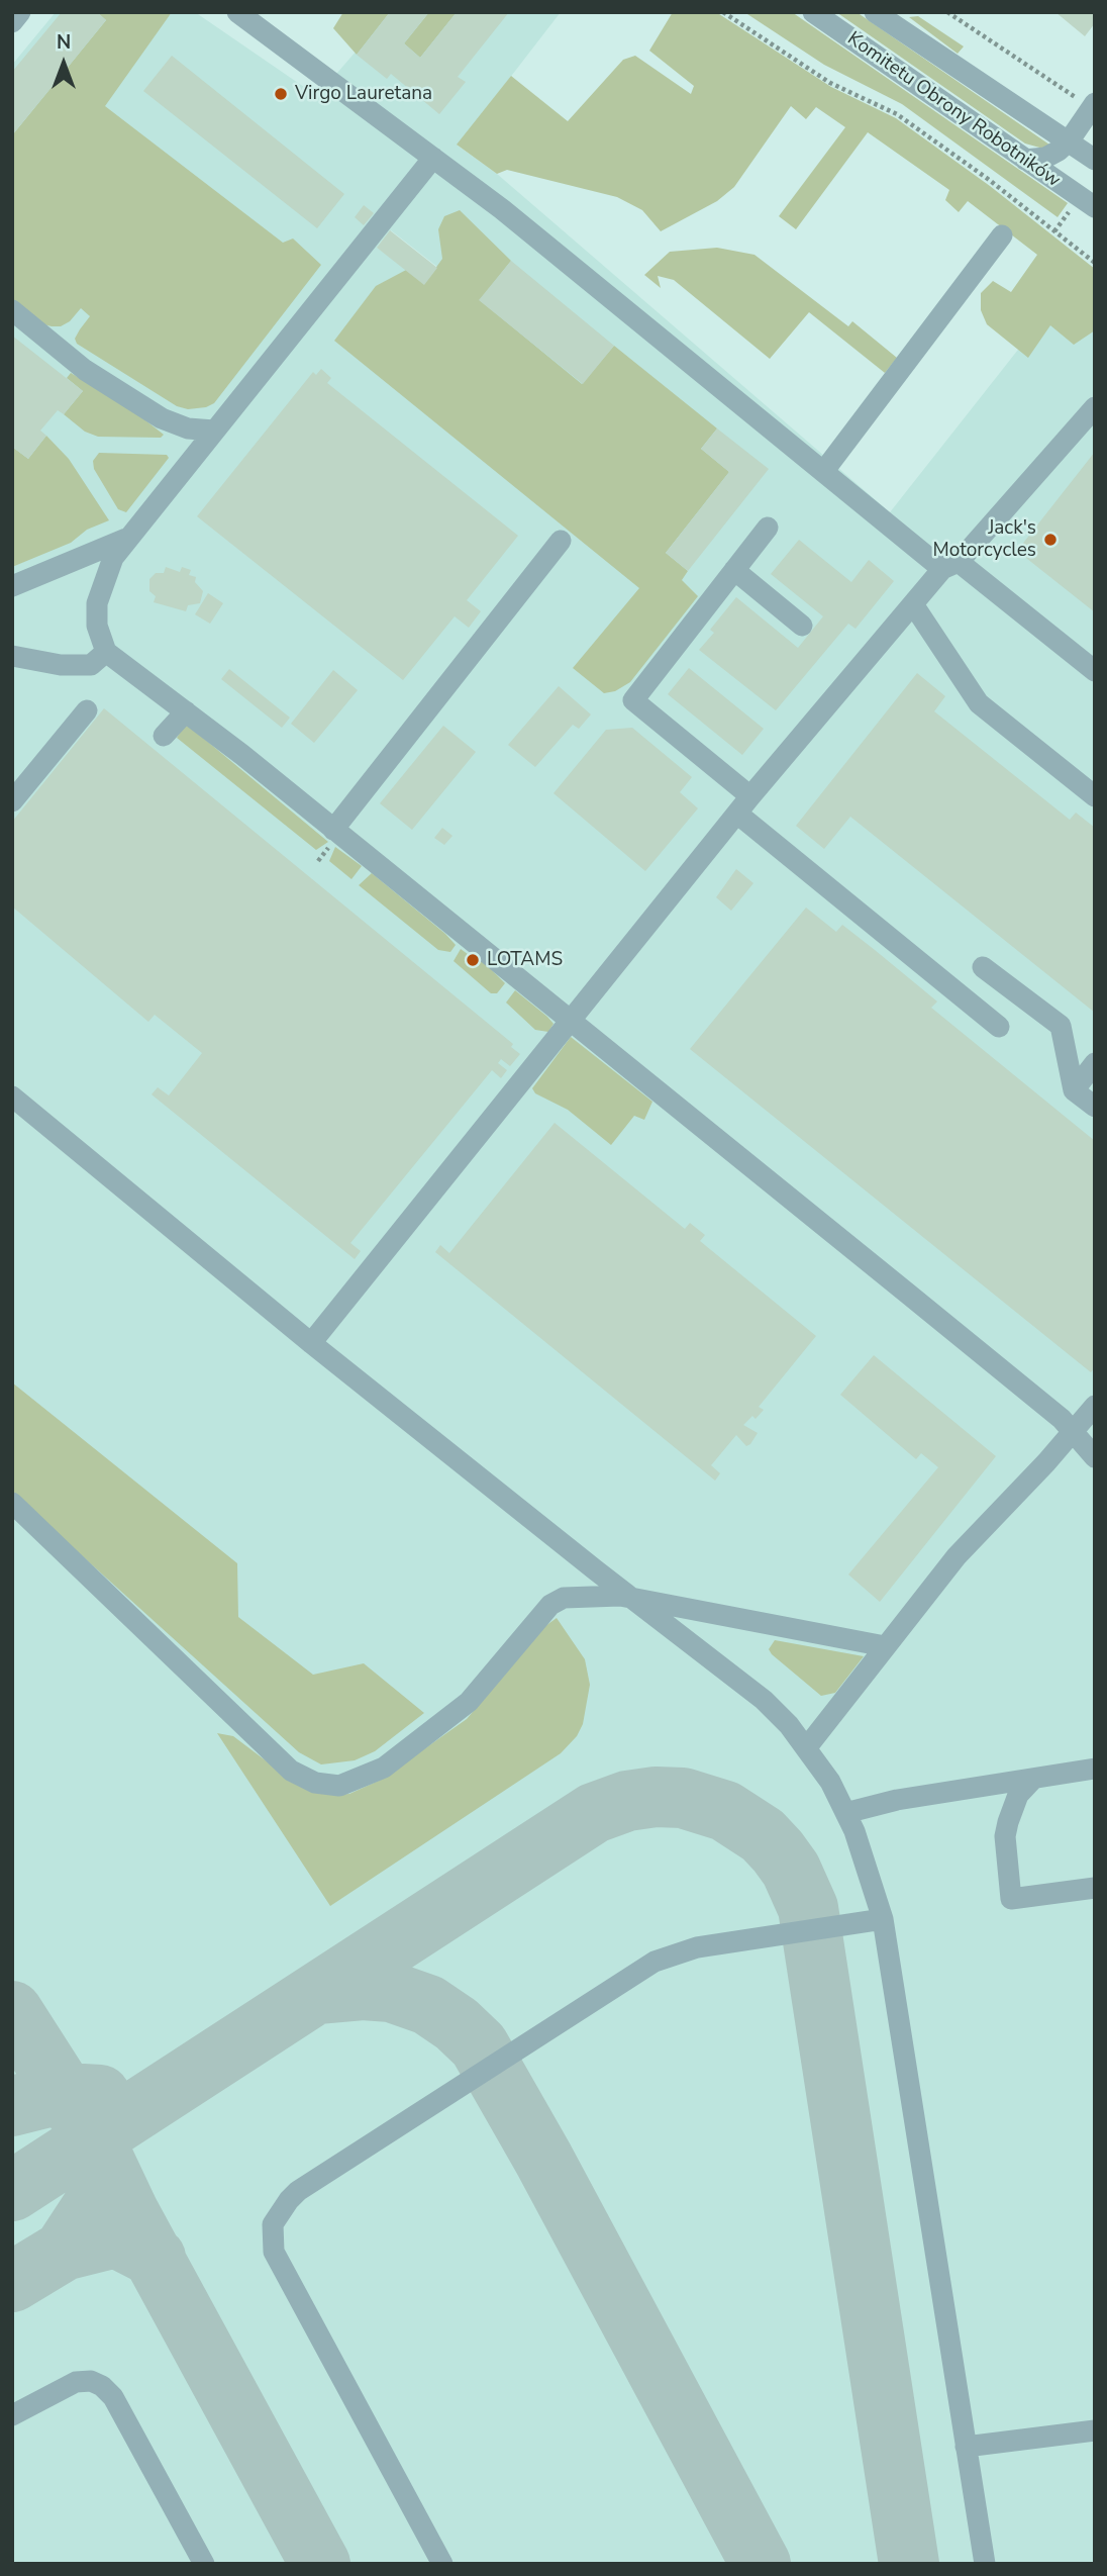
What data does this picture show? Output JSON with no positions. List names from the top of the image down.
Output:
{
  "streets": {
    "street": ["Komitetu Obrony Robotników"]
  },
  "places": ["Virgo Lauretana", "Jack's Motorcycles", "LOTAMS"],
  "north": "top"
}
